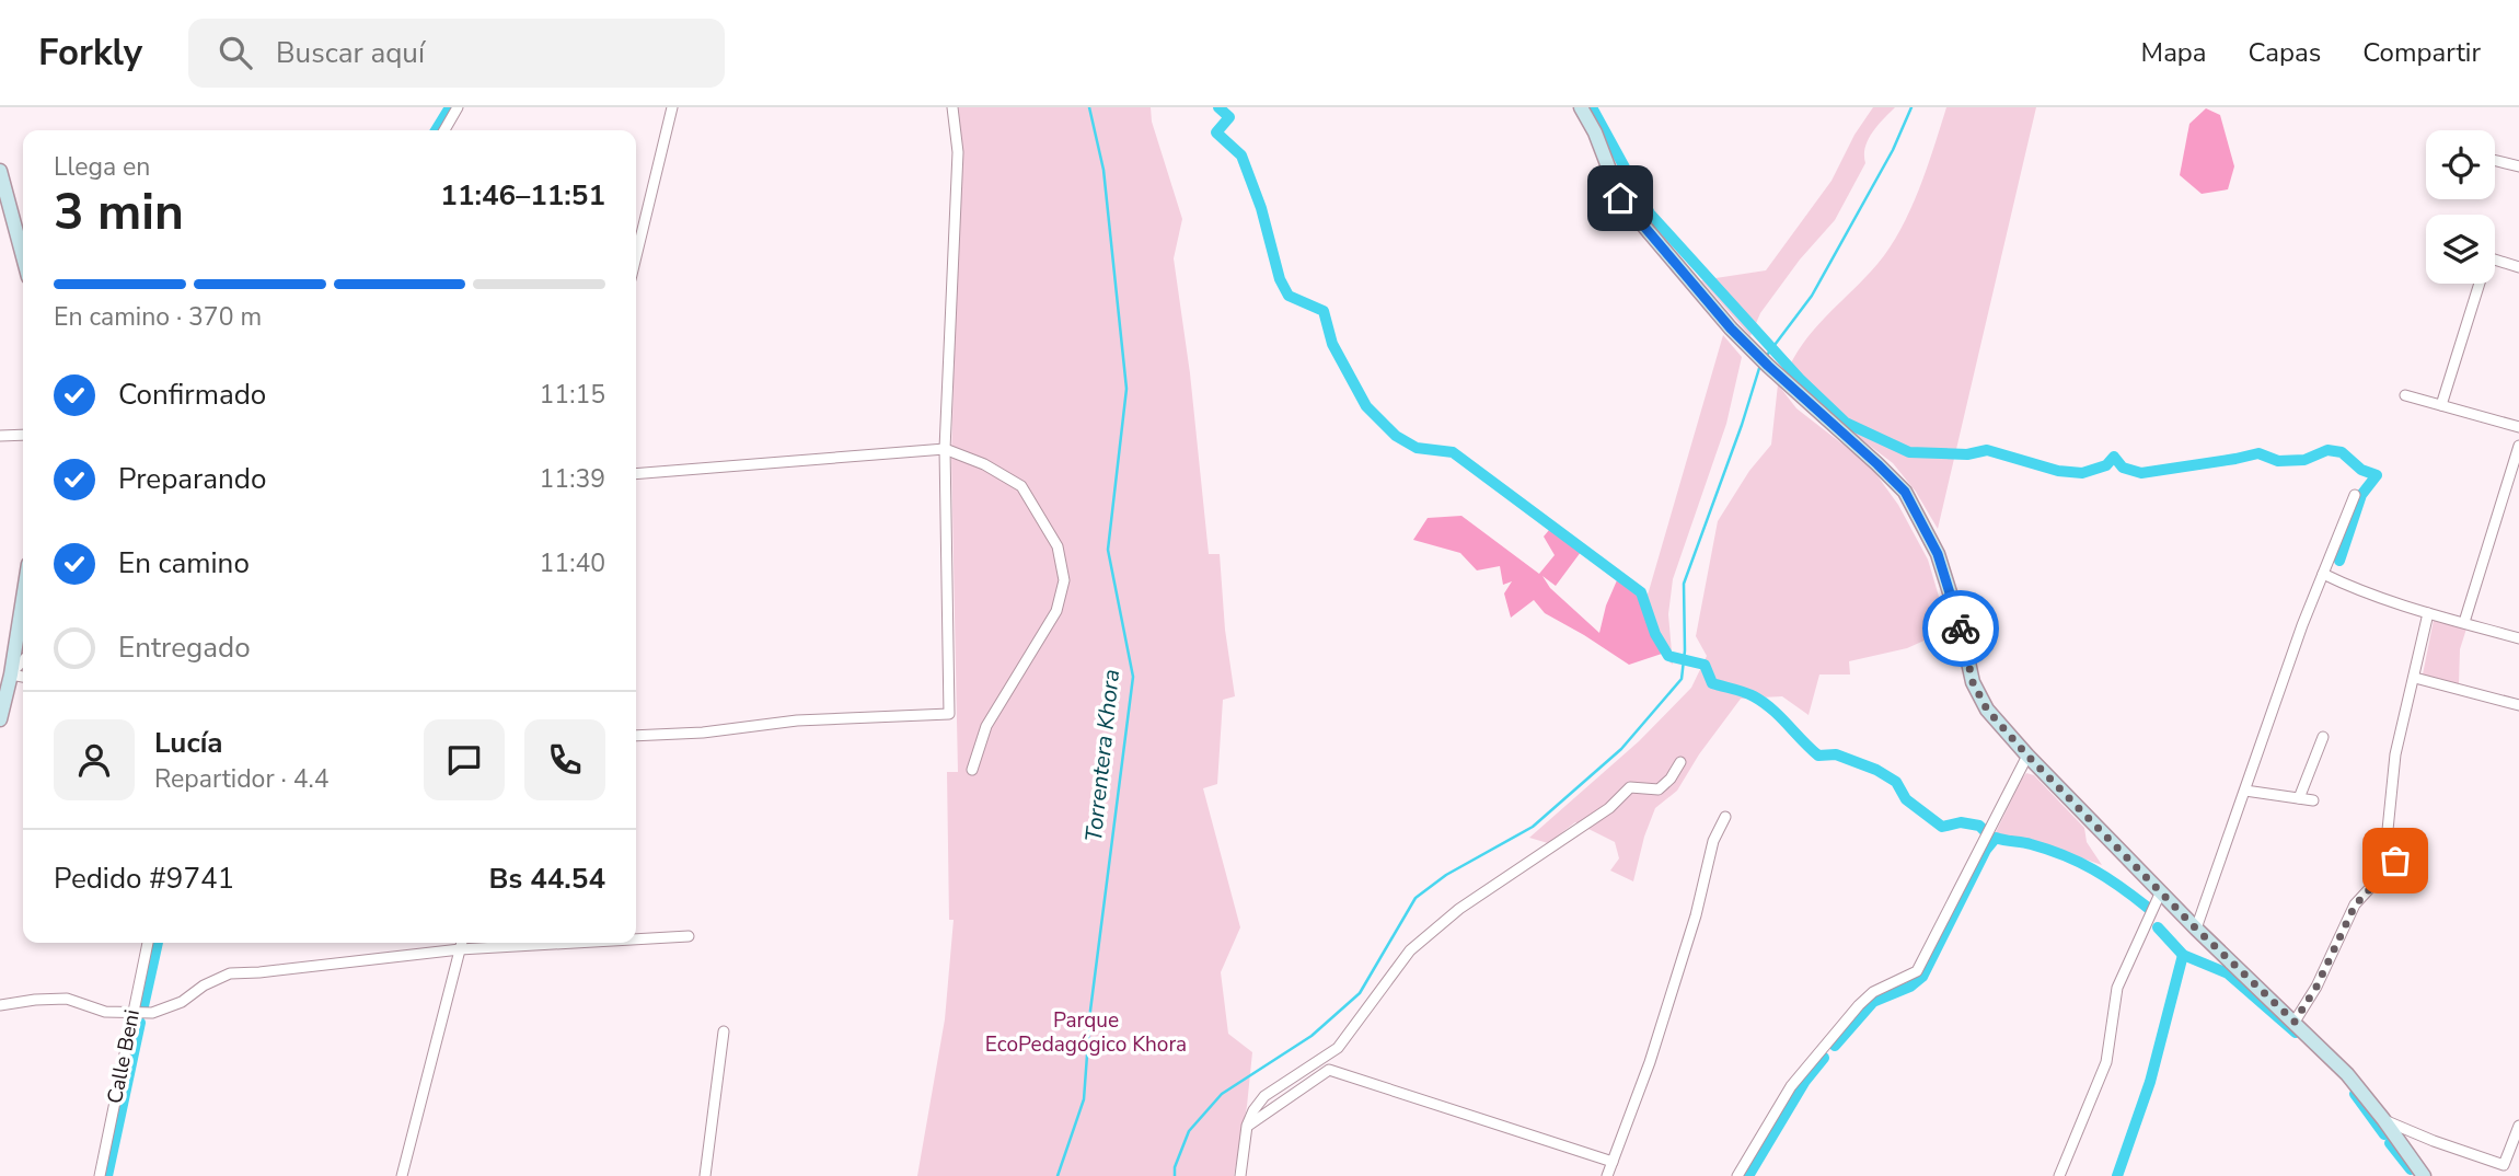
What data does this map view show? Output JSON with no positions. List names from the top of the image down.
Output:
{
  "streets": {
    "street": ["Calle Beni"]
  },
  "water": ["Torrentera Khora"],
  "parks": ["Parque EcoPedagógico Khora"],
  "page": {
    "header": "Forkly",
    "search": "Buscar aquí",
    "nav": ["Mapa", "Capas", "Compartir"],
    "heading": ["3 min", "Llega en", "11:46–11:51"],
    "panel": [
      "Lucía",
      "Repartidor · 4.4",
      "Pedido #9741",
      "Bs 44.54"
    ],
    "bar": "En camino · 370 m",
    "list": [
      ["Confirmado", "11:15"],
      ["Preparando", "11:39"],
      ["En camino", "11:40"],
      "Entregado"
    ]
  }
}
